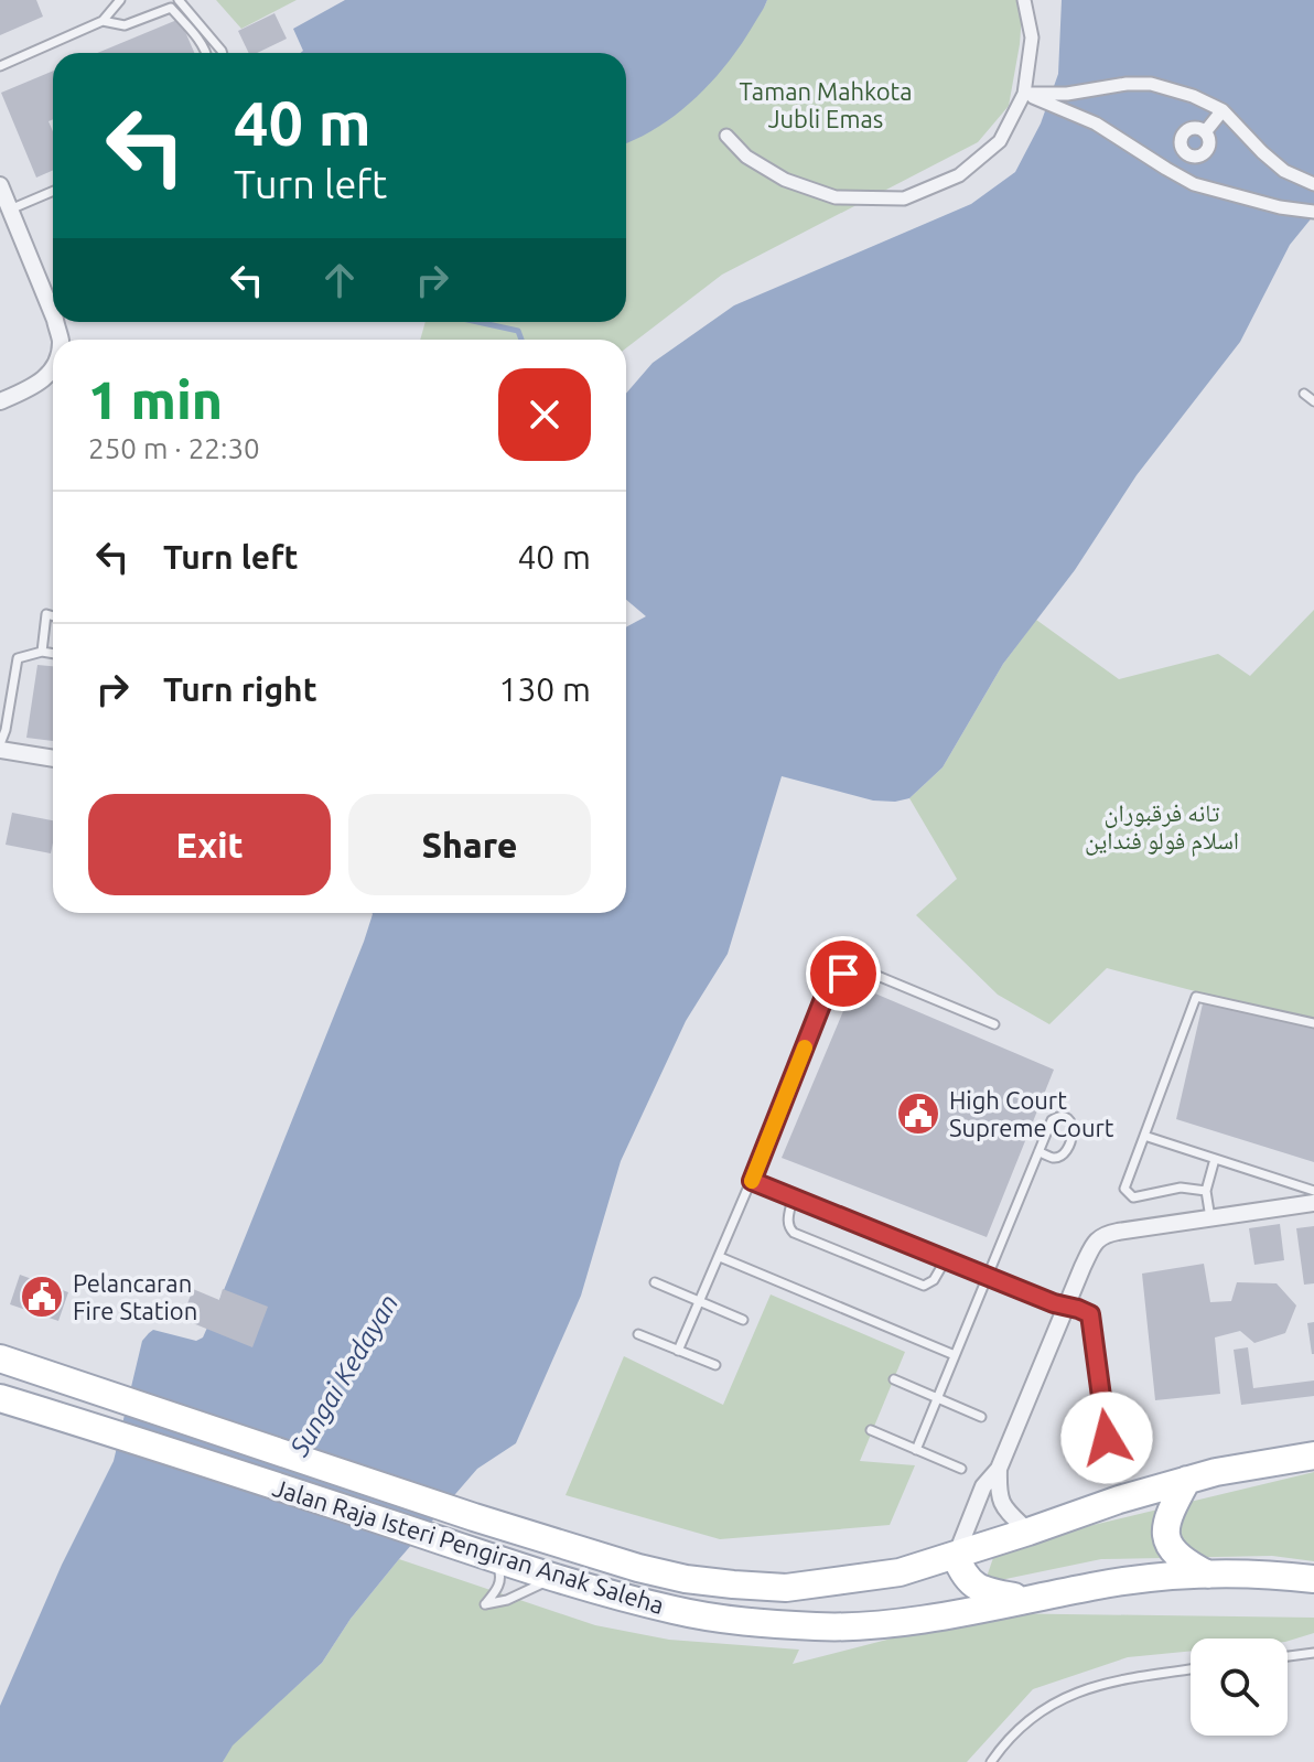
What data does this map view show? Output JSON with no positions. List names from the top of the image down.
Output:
{
  "streets": {
    "main road": ["Jalan Raja Isteri Pengiran Anak Saleha"]
  },
  "water": ["Sungai Kedayan"],
  "parks": ["Taman Mahkota Jubli Emas", "تانه فرقبوران اسلام فولو فنداين"],
  "places": {
    "public building": ["High Court Supreme Court", "Pelancaran Fire Station"]
  },
  "page": {
    "turn": ["40 m", "Turn left"],
    "heading": ["1 min", "250 m · 22:30"],
    "list": [
      {
        "name": "Turn left",
        "value": "40 m"
      },
      {
        "name": "Turn right",
        "value": "130 m"
      }
    ],
    "buttons": ["Exit", "Share"]
  }
}
